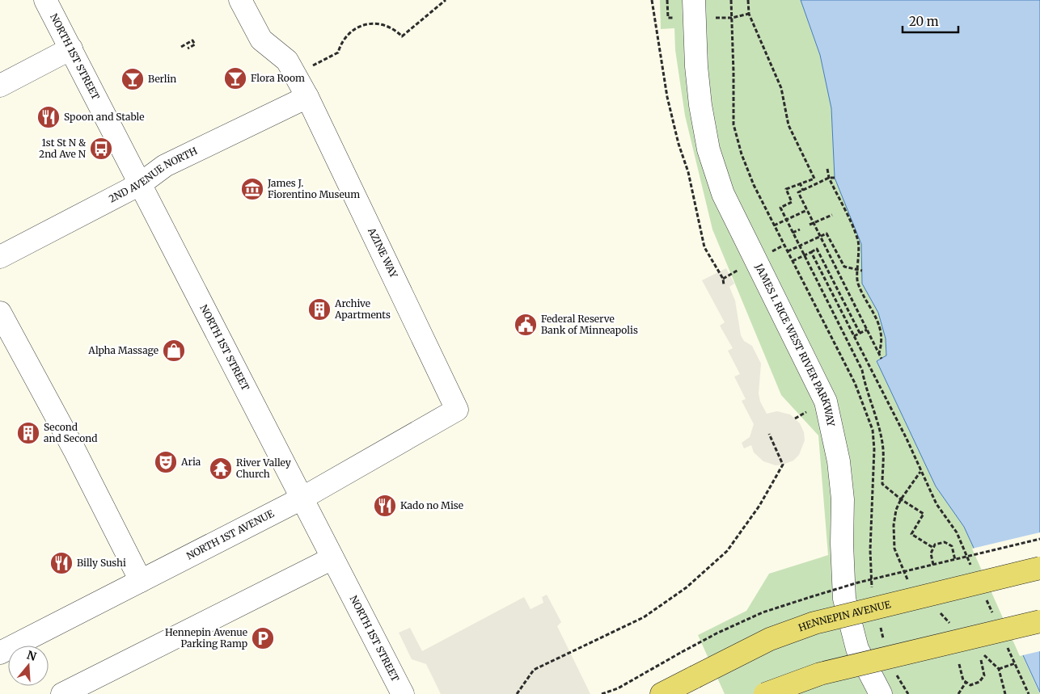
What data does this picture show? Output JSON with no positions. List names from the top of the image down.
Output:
{
  "streets": {
    "main road": ["HENNEPIN AVENUE"],
    "street": [
      "NORTH 1ST STREET",
      "2ND AVENUE NORTH",
      "AZINE WAY",
      "JAMES I. RICE WEST RIVER PARKWAY",
      "NORTH 1ST AVENUE"
    ]
  },
  "crossings": [
    ["NORTH 1ST STREET", "2ND AVENUE NORTH"],
    ["NORTH 1ST STREET", "NORTH 1ST AVENUE"],
    ["2ND AVENUE NORTH", "AZINE WAY"],
    ["AZINE WAY", "NORTH 1ST AVENUE"]
  ],
  "places": {
    "bar": ["Flora Room", "Berlin"],
    "restaurant": ["Spoon and Stable", "Kado no Mise", "Billy Sushi"],
    "bus stop": ["1st St N & 2nd Ave N"],
    "museum": ["James J. Fiorentino Museum"],
    "building": ["Archive Apartments", "Second and Second"],
    "public building": ["Federal Reserve Bank of Minneapolis"],
    "shop": ["Alpha Massage"],
    "theatre": ["Aria"],
    "temple": ["River Valley Church"],
    "parking": ["Hennepin Avenue Parking Ramp"]
  },
  "scale_bar": "20 m",
  "north": "top"
}
